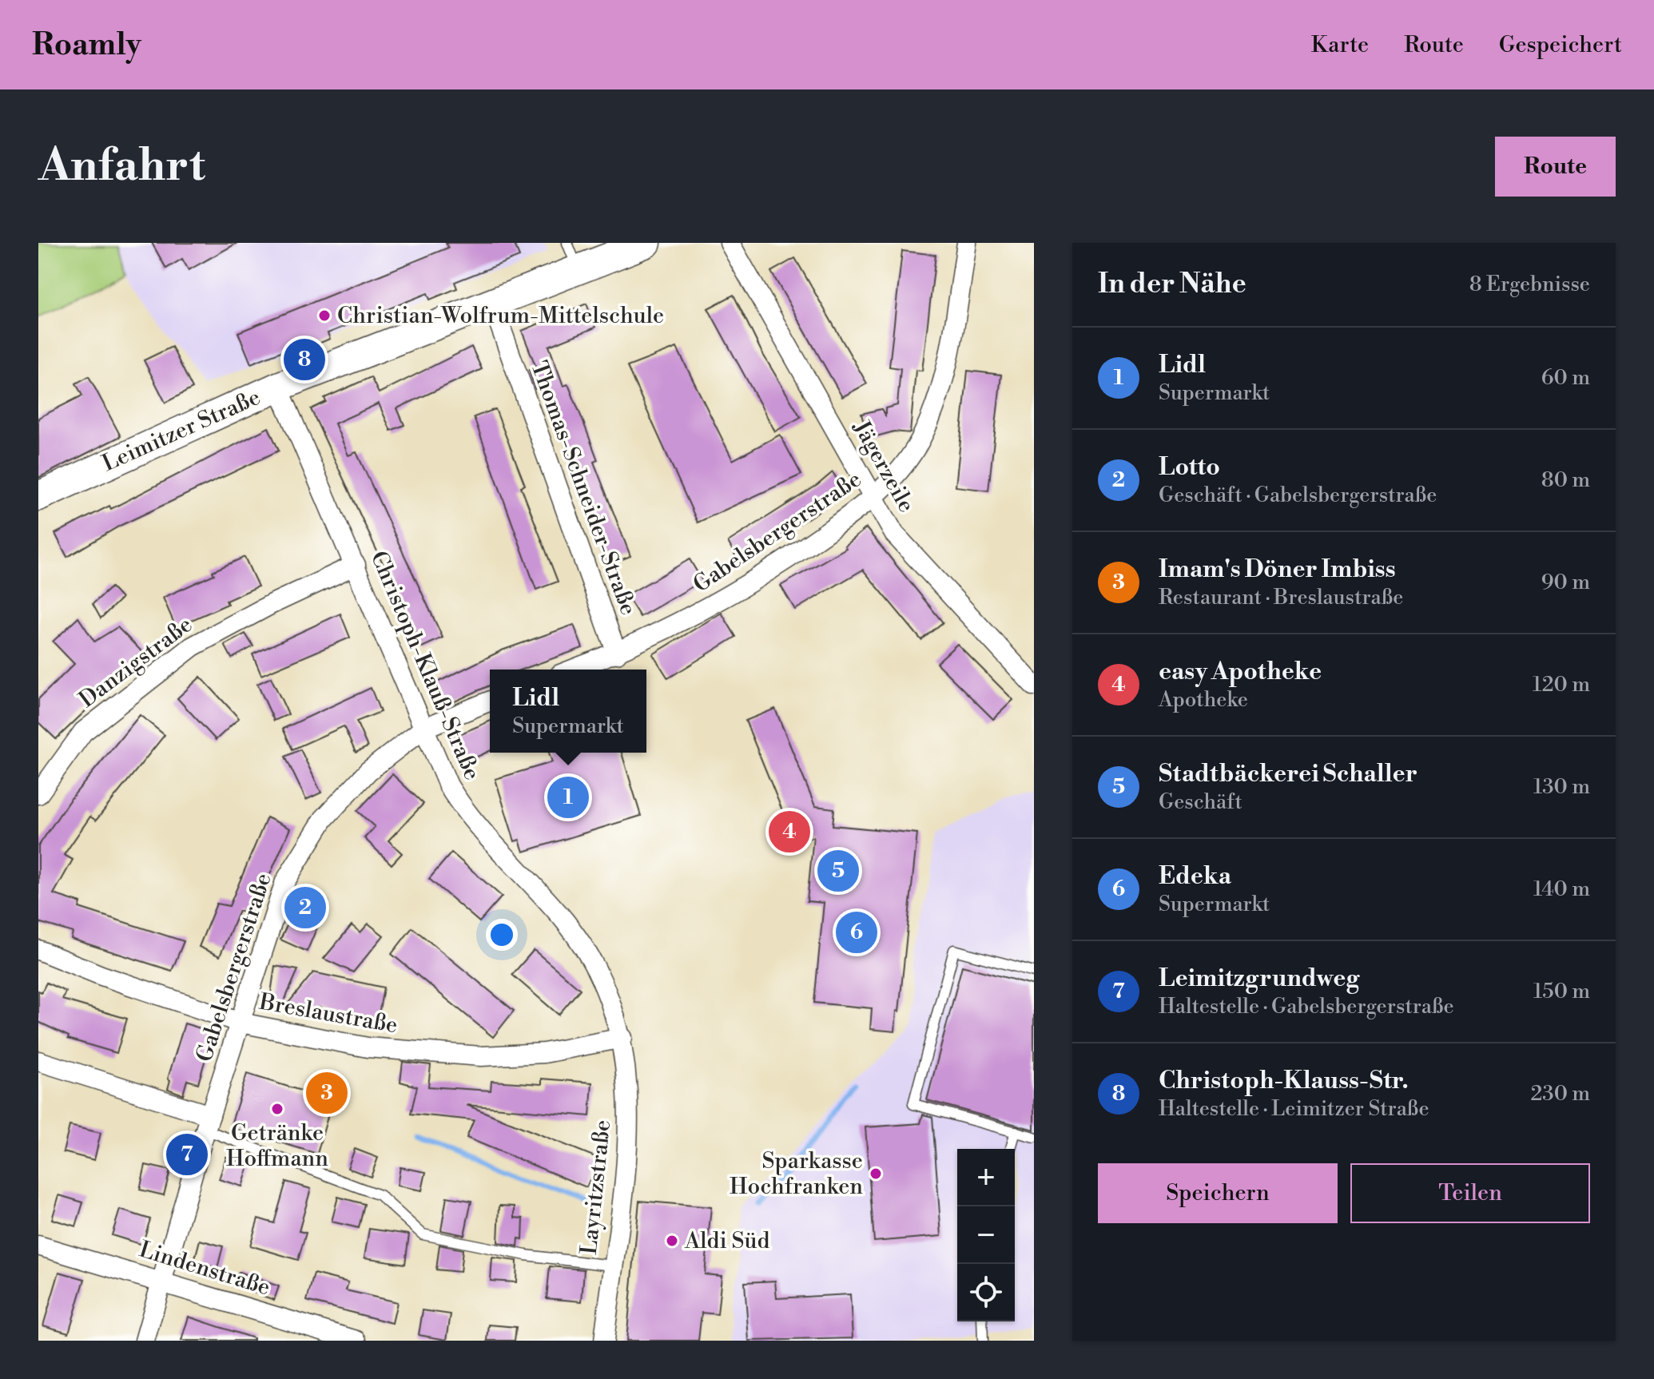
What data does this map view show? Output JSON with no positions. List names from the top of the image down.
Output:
{
  "streets": {
    "street": [
      "Leimitzer Straße",
      "Jägerzeile",
      "Thomas-Schneider-Straße",
      "Gabelsbergerstraße",
      "Danzigstraße",
      "Christoph-Klauß-Straße",
      "Breslaustraße",
      "Layritzstraße",
      "Lindenstraße"
    ]
  },
  "crossings": [
    ["Leimitzer Straße", "Thomas-Schneider-Straße"],
    ["Leimitzer Straße", "Christoph-Klauß-Straße"],
    ["Jägerzeile", "Gabelsbergerstraße"],
    ["Thomas-Schneider-Straße", "Gabelsbergerstraße"],
    ["Gabelsbergerstraße", "Christoph-Klauß-Straße"],
    ["Gabelsbergerstraße", "Breslaustraße"],
    ["Gabelsbergerstraße", "Lindenstraße"],
    ["Danzigstraße", "Christoph-Klauß-Straße"],
    ["Christoph-Klauß-Straße", "Breslaustraße"],
    ["Christoph-Klauß-Straße", "Layritzstraße"],
    ["Breslaustraße", "Layritzstraße"]
  ],
  "places": [
    "Christian-Wolfrum-Mittelschule",
    "Getränke Hoffmann",
    "Sparkasse Hochfranken",
    "Aldi Süd"
  ],
  "page": {
    "header": "Roamly",
    "nav": ["Karte", "Route", "Gespeichert"],
    "buttons": [
      "Route",
      ["Speichern", "Teilen"]
    ],
    "title": "Anfahrt",
    "heading": ["In der Nähe", "8 Ergebnisse"],
    "list": [
      {
        "mark": "1",
        "name": "Lidl",
        "note": "Supermarkt",
        "value": "60 m"
      },
      {
        "mark": "2",
        "name": "Lotto",
        "note": "Geschäft · Gabelsbergerstraße",
        "value": "80 m"
      },
      {
        "mark": "3",
        "name": "Imam's Döner Imbiss",
        "note": "Restaurant · Breslaustraße",
        "value": "90 m"
      },
      {
        "mark": "4",
        "name": "easy Apotheke",
        "note": "Apotheke",
        "value": "120 m"
      },
      {
        "mark": "5",
        "name": "Stadtbäckerei Schaller",
        "note": "Geschäft",
        "value": "130 m"
      },
      {
        "mark": "6",
        "name": "Edeka",
        "note": "Supermarkt",
        "value": "140 m"
      },
      {
        "mark": "7",
        "name": "Leimitzgrundweg",
        "note": "Haltestelle · Gabelsbergerstraße",
        "value": "150 m"
      },
      {
        "mark": "8",
        "name": "Christoph-Klauss-Str.",
        "note": "Haltestelle · Leimitzer Straße",
        "value": "230 m"
      }
    ],
    "pins": [
      "8",
      "1",
      "4",
      "5",
      "2",
      "6",
      "3",
      "7"
    ],
    "popup": ["Lidl", "Supermarkt"],
    "map_buttons": ["+", "−"]
  }
}
